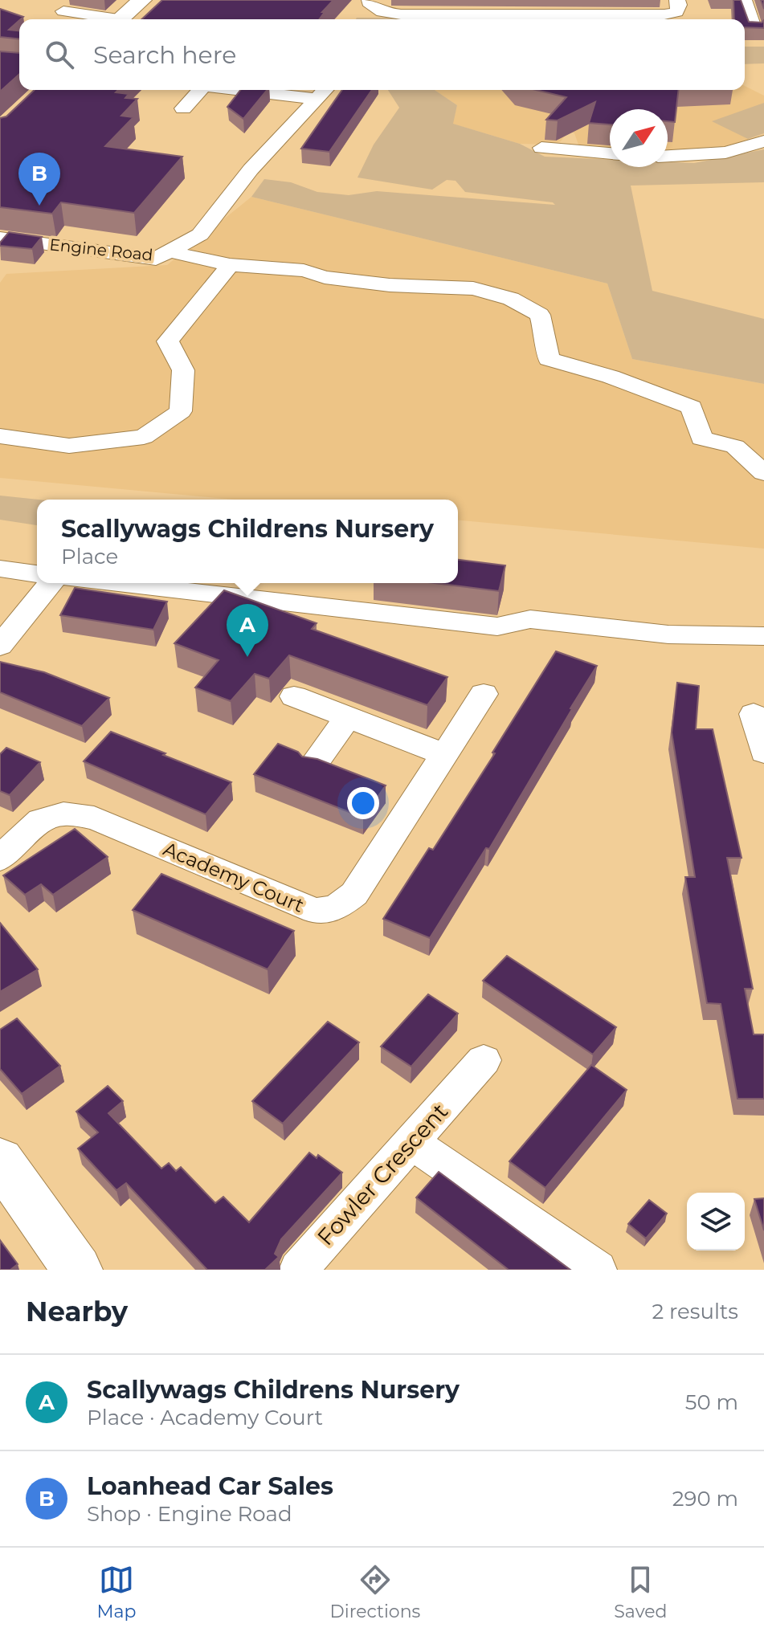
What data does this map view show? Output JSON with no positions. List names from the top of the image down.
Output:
{
  "streets": {
    "street": ["Engine Road", "Academy Court", "Fowler Crescent"]
  },
  "north": "top right",
  "page": {
    "search": "Search here",
    "pins": ["B", "A"],
    "popup": ["Scallywags Childrens Nursery", "Place"],
    "heading": ["Nearby", "2 results"],
    "list": [
      {
        "mark": "A",
        "name": "Scallywags Childrens Nursery",
        "note": "Place · Academy Court",
        "value": "50 m"
      },
      {
        "mark": "B",
        "name": "Loanhead Car Sales",
        "note": "Shop · Engine Road",
        "value": "290 m"
      }
    ],
    "nav": ["Map", "Directions", "Saved"]
  }
}
